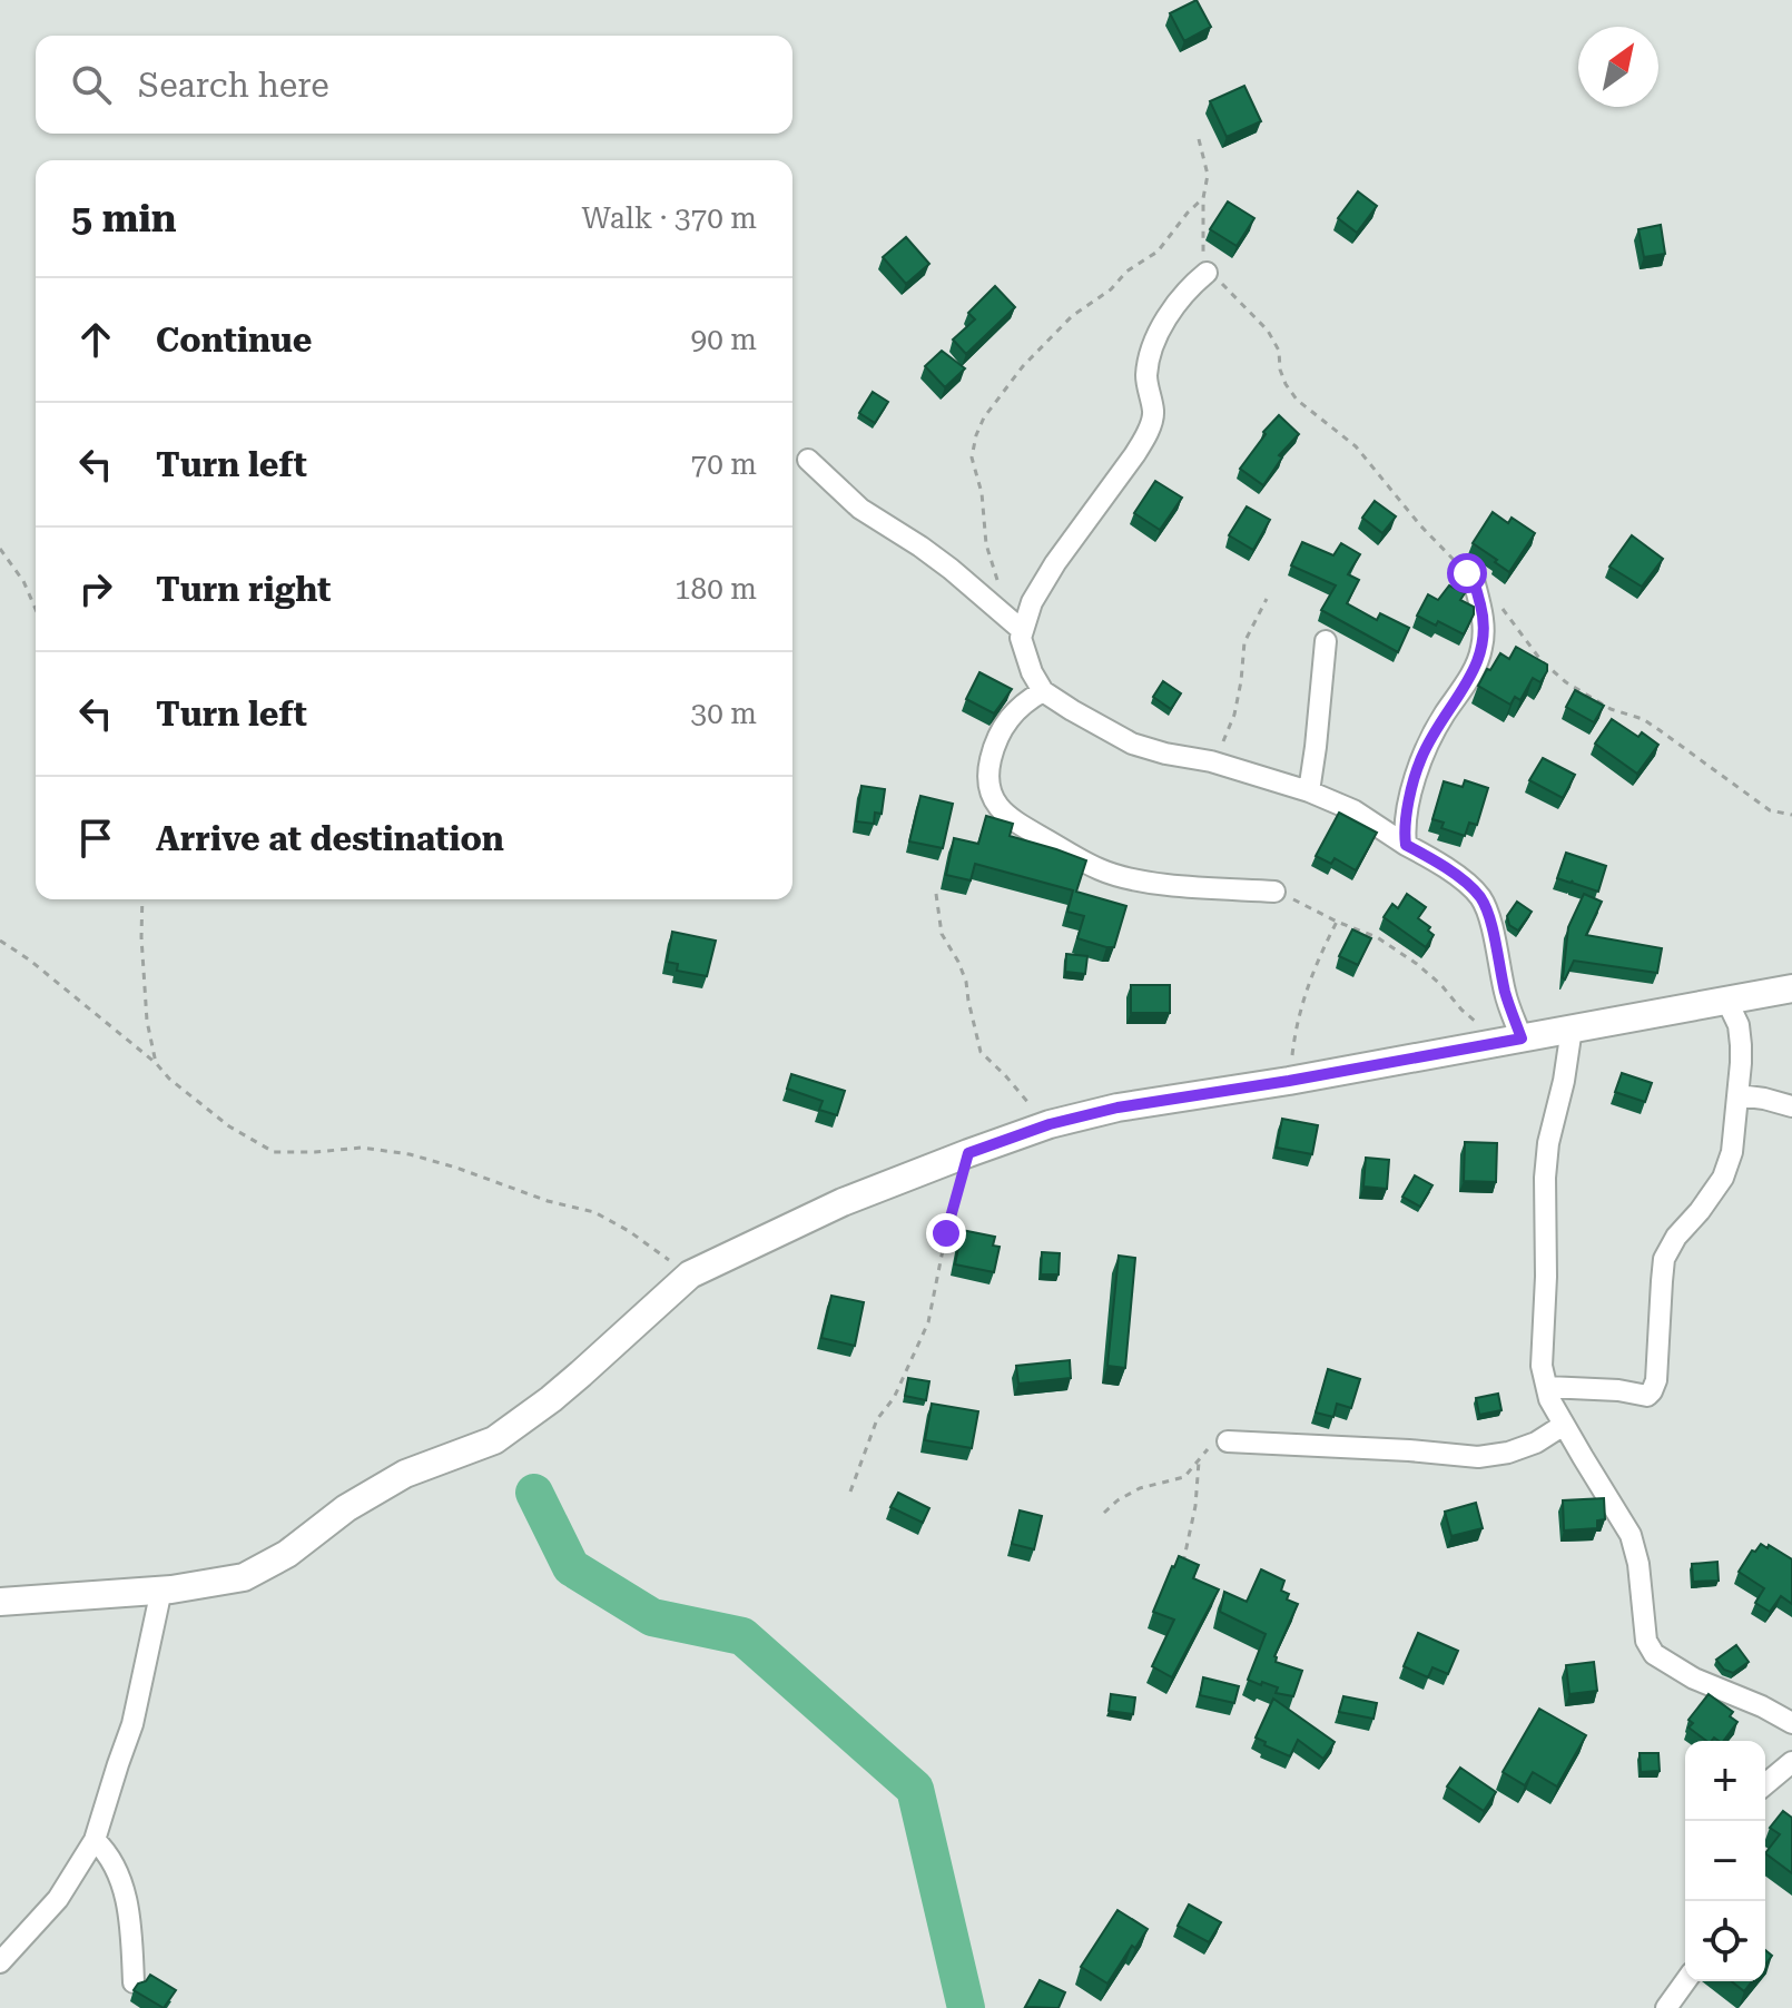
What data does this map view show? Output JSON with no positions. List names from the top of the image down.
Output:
{
  "north": "top right",
  "page": {
    "search": "Search here",
    "heading": ["5 min", "Walk · 370 m"],
    "list": [
      ["Continue", "90 m"],
      ["Turn left", "70 m"],
      ["Turn right", "180 m"],
      ["Turn left", "30 m"],
      "Arrive at destination"
    ],
    "map_buttons": ["+", "−"]
  }
}
